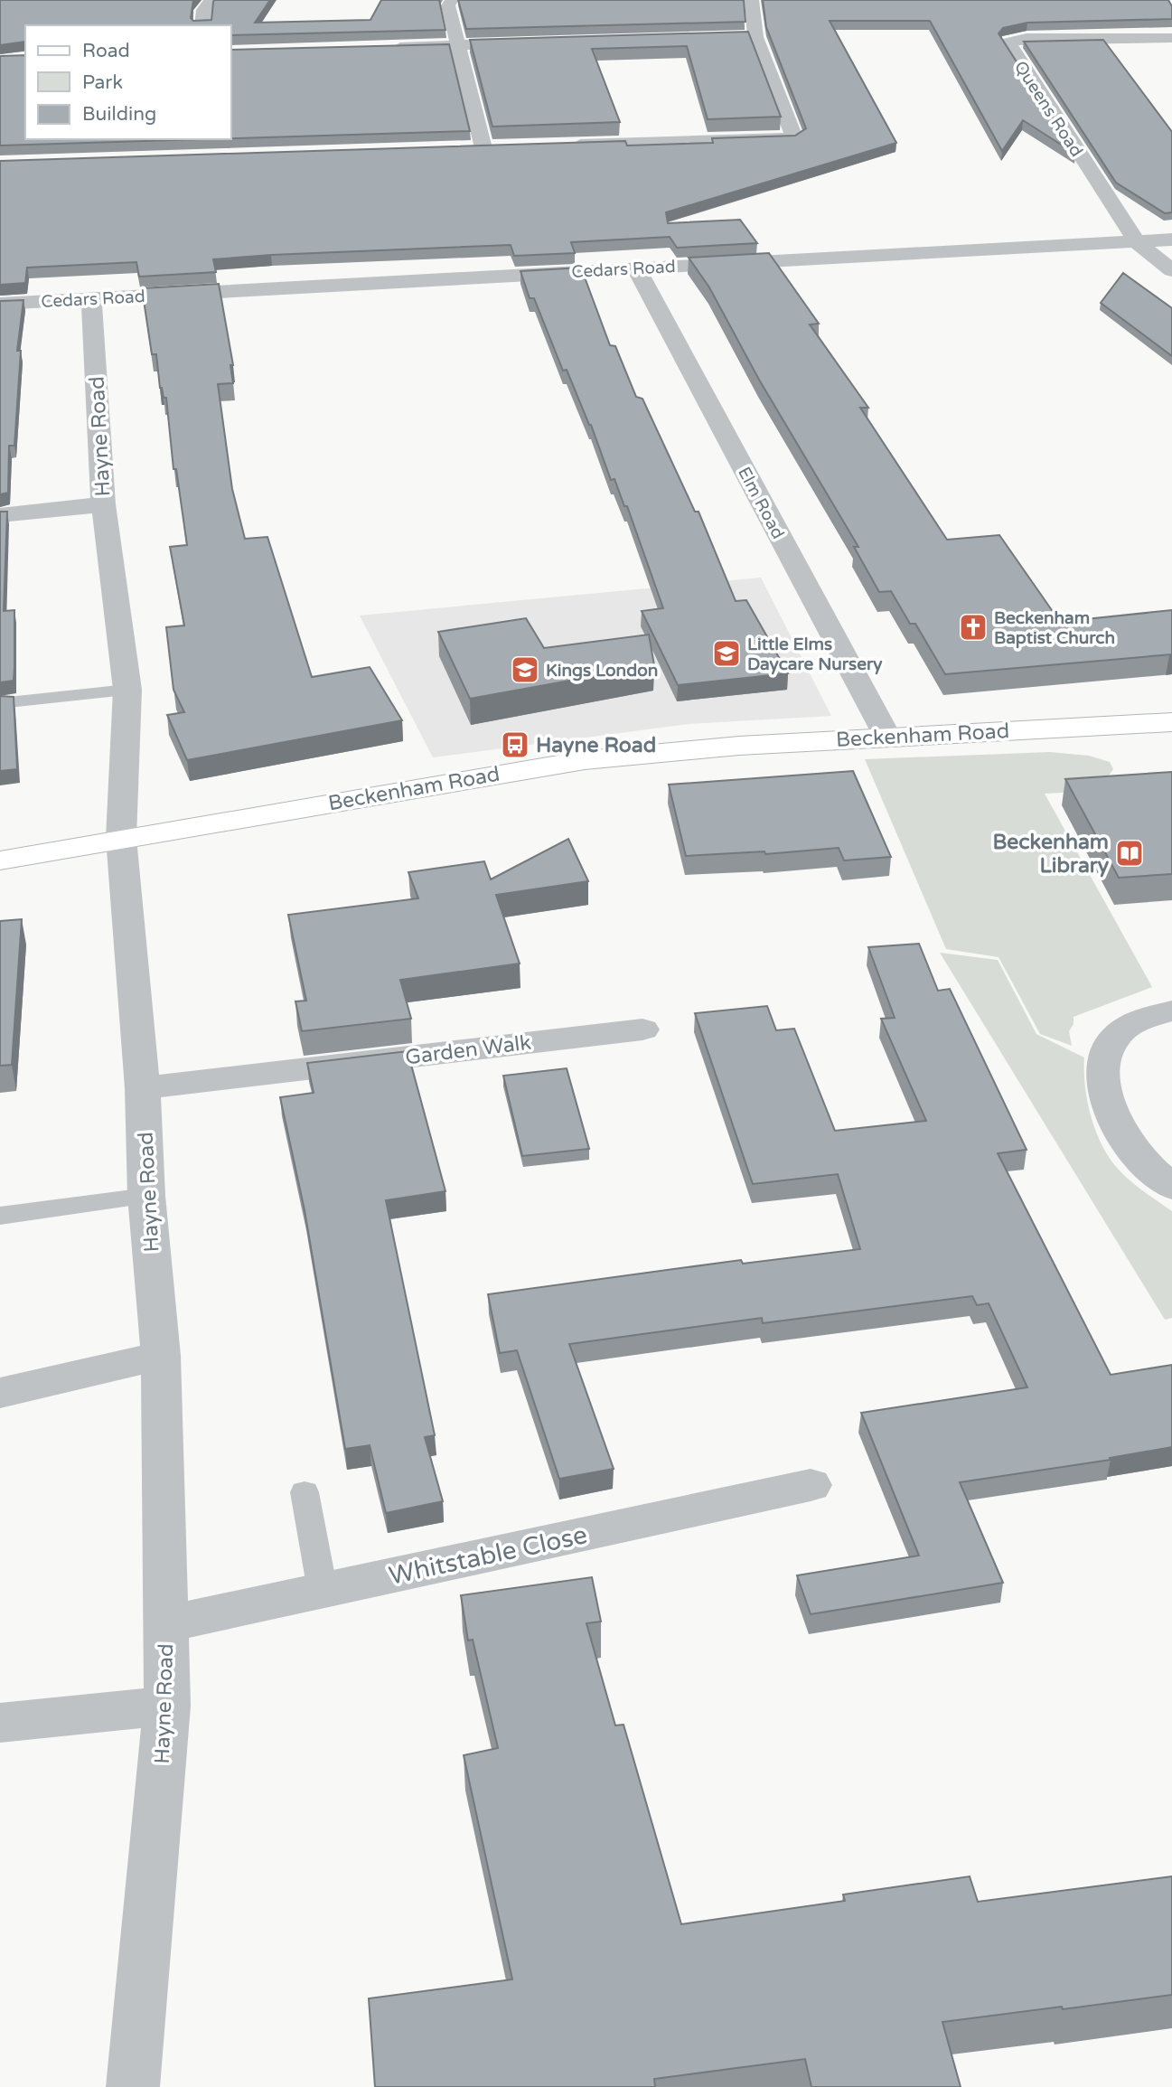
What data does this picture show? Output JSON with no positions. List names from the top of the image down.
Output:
{
  "streets": {
    "main road": ["Beckenham Road"],
    "street": [
      "Queens Road",
      "Cedars Road",
      "Hayne Road",
      "Elm Road",
      "Garden Walk",
      "Whitstable Close"
    ]
  },
  "crossings": [
    ["Queens Road", "Cedars Road"],
    ["Cedars Road", "Hayne Road"],
    ["Cedars Road", "Elm Road"],
    ["Hayne Road", "Beckenham Road"],
    ["Hayne Road", "Garden Walk"],
    ["Hayne Road", "Whitstable Close"],
    ["Elm Road", "Beckenham Road"]
  ],
  "places": {
    "church": ["Beckenham Baptist Church"],
    "school or university": ["Little Elms Daycare Nursery", "Kings London"],
    "bus stop": ["Hayne Road"],
    "library": ["Beckenham Library"]
  },
  "legend": ["Road", "Park", "Building"]
}
